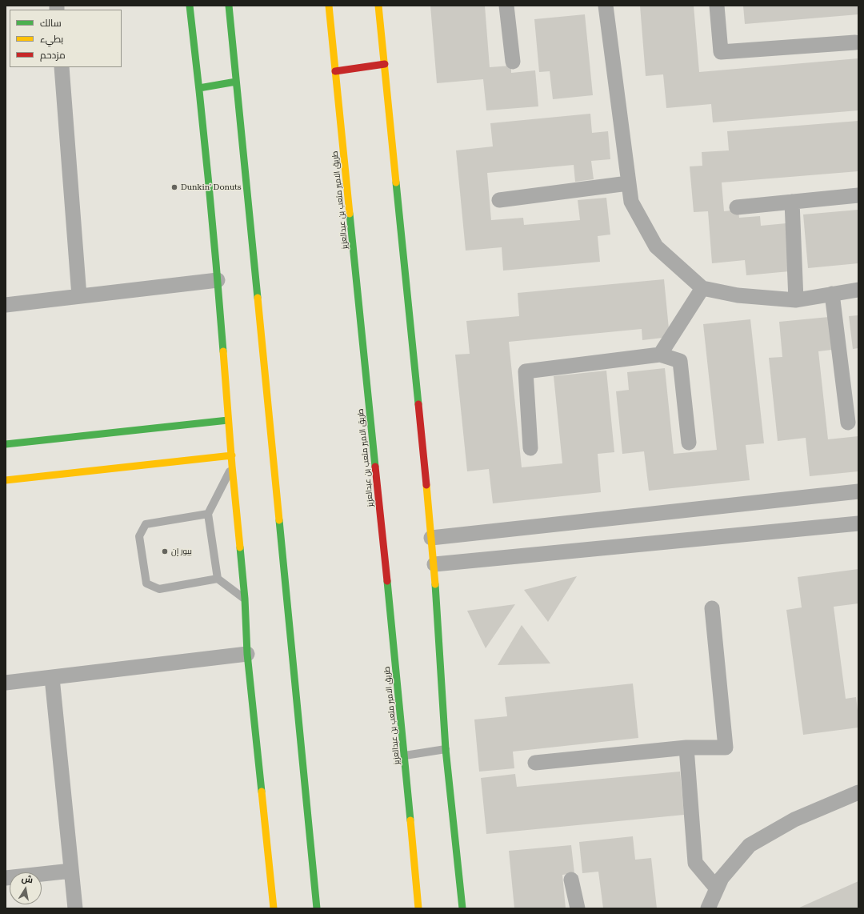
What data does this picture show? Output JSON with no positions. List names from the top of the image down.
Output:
{
  "streets": {
    "street": ["طريق الامير متعب بن عبدالعزيز"]
  },
  "places": ["Dunkin' Donuts", "بيور إن"],
  "legend": ["سالك", "بطيء", "مزدحم"],
  "north": "top"
}
